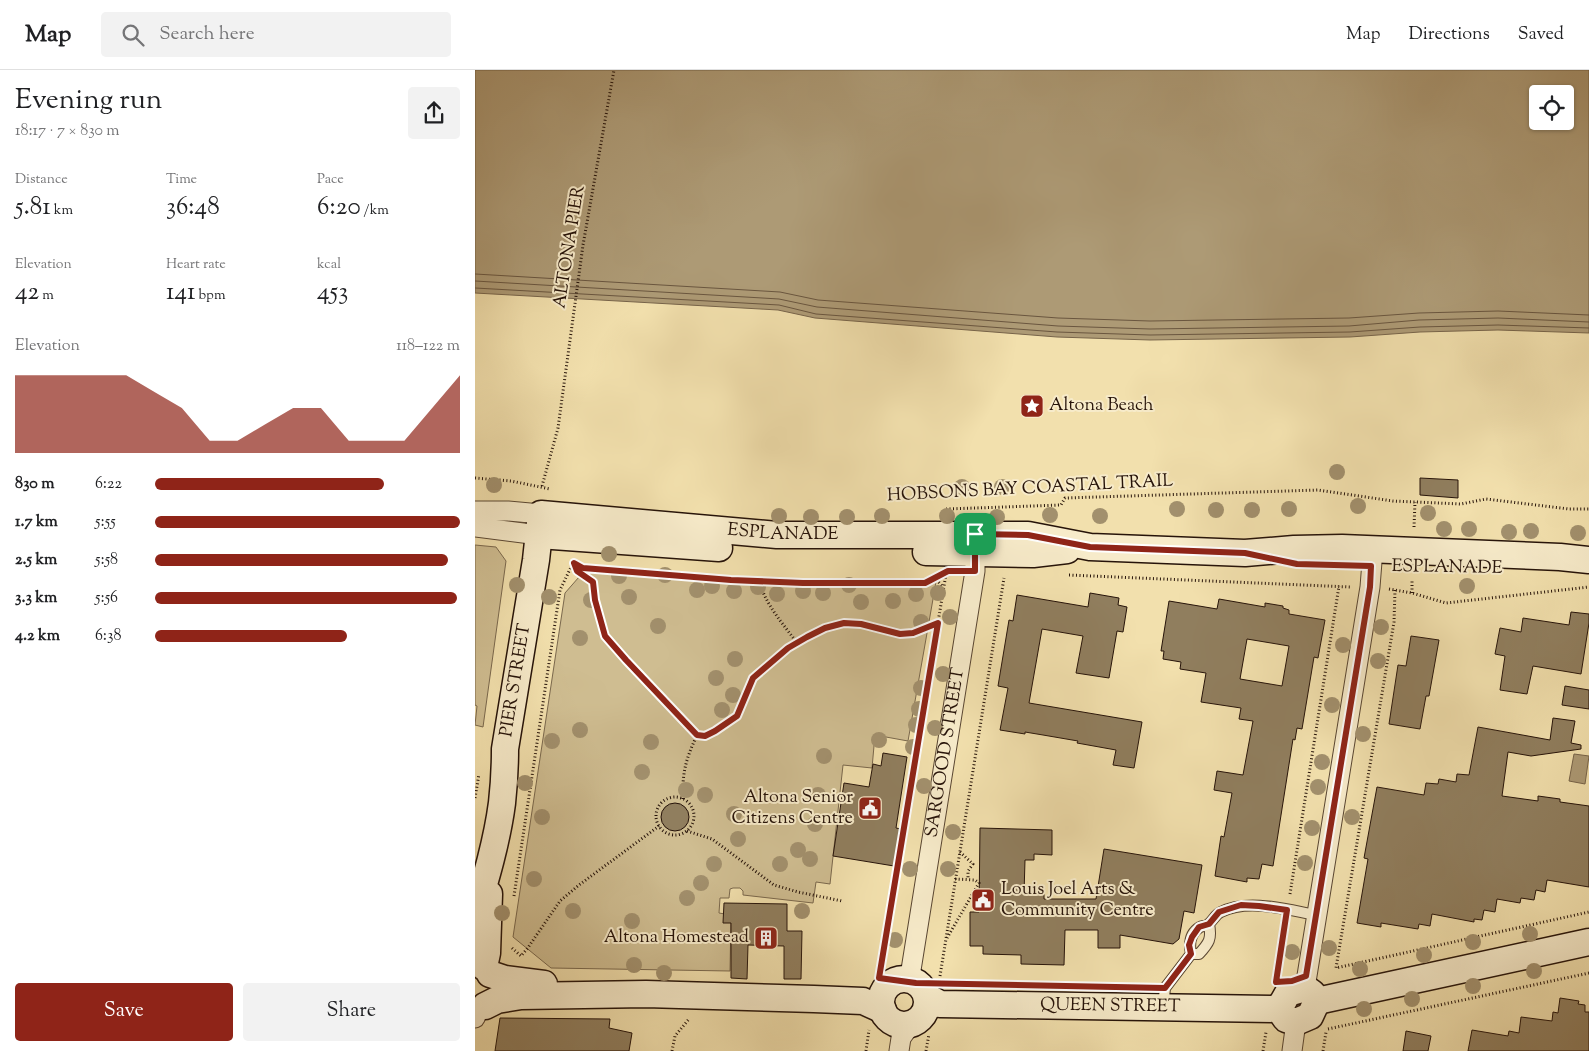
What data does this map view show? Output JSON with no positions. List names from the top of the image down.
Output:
{
  "streets": {
    "street": [
      "ESPLANADE",
      "PIER STREET",
      "SARGOOD STREET",
      "QUEEN STREET"
    ],
    "path": ["ALTONA PIER", "HOBSONS BAY COASTAL TRAIL"]
  },
  "crossings": [
    ["ESPLANADE", "PIER STREET"],
    ["ESPLANADE", "SARGOOD STREET"],
    ["SARGOOD STREET", "QUEEN STREET"]
  ],
  "places": {
    "place": ["Altona Beach"],
    "public building": ["Altona Senior Citizens Centre", "Louis Joel Arts & Community Centre"],
    "building": ["Altona Homestead"]
  },
  "page": {
    "header": "Map",
    "search": "Search here",
    "nav": ["Map", "Directions", "Saved"],
    "heading": ["Evening run", "18:17 · 7 × 830 m"],
    "stats": [
      ["Distance", "5.81 km"],
      ["Time", "36:48"],
      ["Pace", "6:20 /km"],
      ["Elevation", "42 m"],
      ["Heart rate", "141 bpm"],
      ["kcal", "453"]
    ],
    "chart": ["Elevation", "118–122 m"],
    "list": [
      {
        "name": "830 m",
        "note": "6:22"
      },
      {
        "name": "1.7 km",
        "note": "5:55"
      },
      {
        "name": "2.5 km",
        "note": "5:58"
      },
      {
        "name": "3.3 km",
        "note": "5:56"
      },
      {
        "name": "4.2 km",
        "note": "6:38"
      }
    ],
    "buttons": ["Save", "Share"]
  }
}
